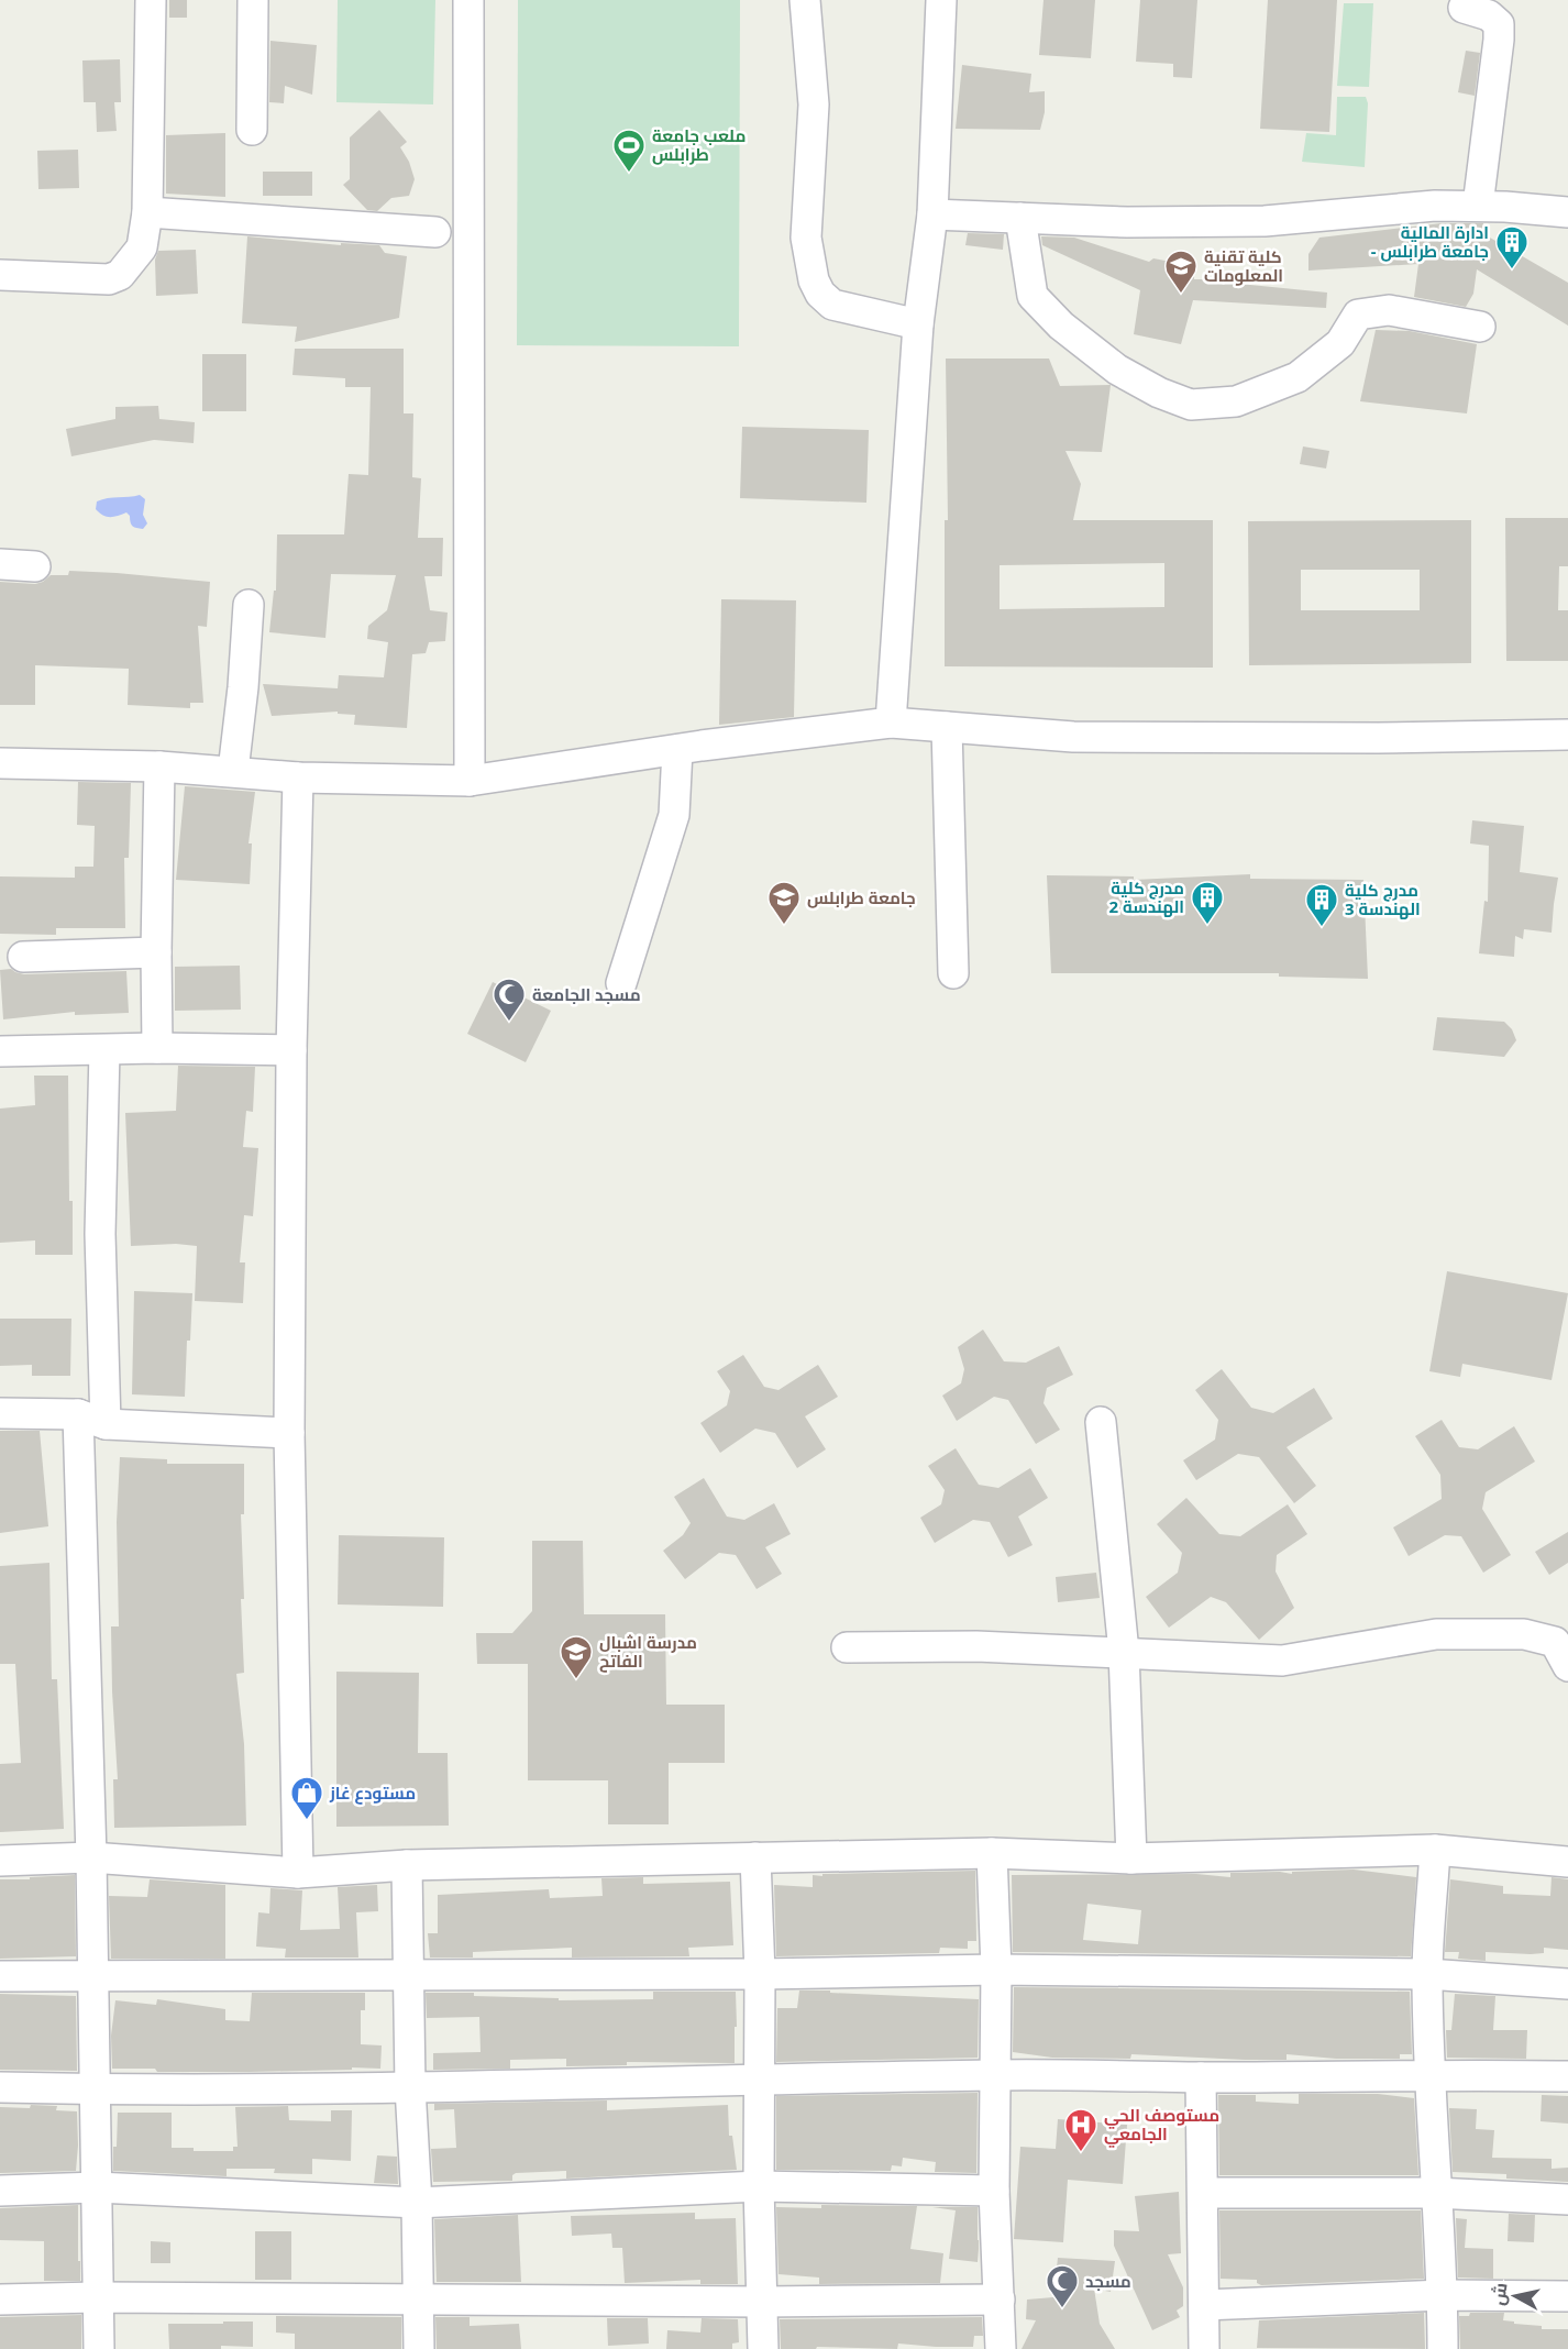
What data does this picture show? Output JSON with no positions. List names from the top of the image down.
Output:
{
  "places": {
    "sports": ["ملعب جامعة طرابلس"],
    "building": ["ادارة المالية - جامعة طرابلس", "مدرج كلية الهندسة 2", "مدرج كلية الهندسة 3"],
    "school or university": ["كلية تقنية المعلومات", "جامعة طرابلس", "مدرسة اشبال الفاتح"],
    "mosque": ["مسجد الجامعة", "مسجد"],
    "shop": ["مستودع غاز"],
    "hospital": ["مستوصف الحي الجامعي"]
  },
  "north": "left"
}
